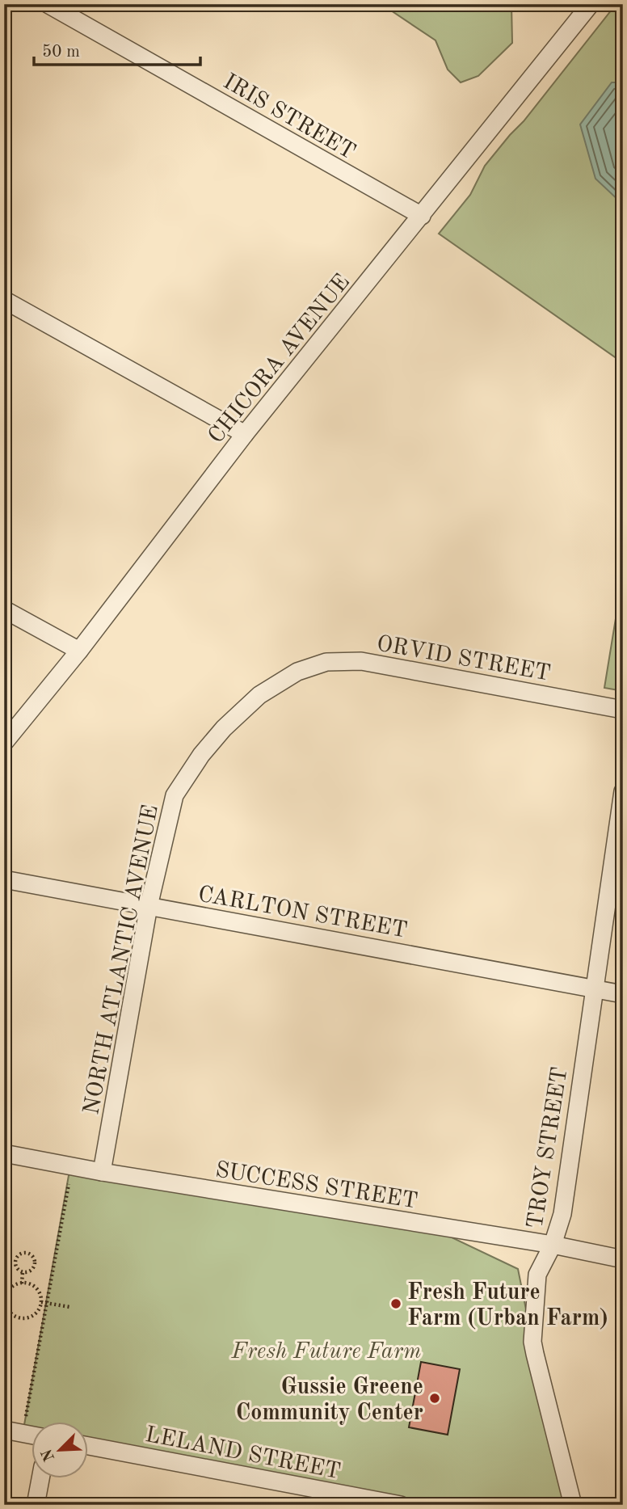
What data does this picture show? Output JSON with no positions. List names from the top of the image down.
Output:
{
  "streets": {
    "street": [
      "IRIS STREET",
      "CHICORA AVENUE",
      "ORVID STREET",
      "CARLTON STREET",
      "NORTH ATLANTIC AVENUE",
      "TROY STREET",
      "SUCCESS STREET",
      "LELAND STREET"
    ]
  },
  "crossings": [
    ["IRIS STREET", "CHICORA AVENUE"],
    ["ORVID STREET", "NORTH ATLANTIC AVENUE"],
    ["CARLTON STREET", "NORTH ATLANTIC AVENUE"],
    ["CARLTON STREET", "TROY STREET"],
    ["NORTH ATLANTIC AVENUE", "SUCCESS STREET"],
    ["TROY STREET", "SUCCESS STREET"]
  ],
  "parks": ["Fresh Future Farm"],
  "places": ["Fresh Future Farm (Urban Farm)", "Gussie Greene Community Center"],
  "scale_bar": "50 m",
  "north": "bottom left"
}
